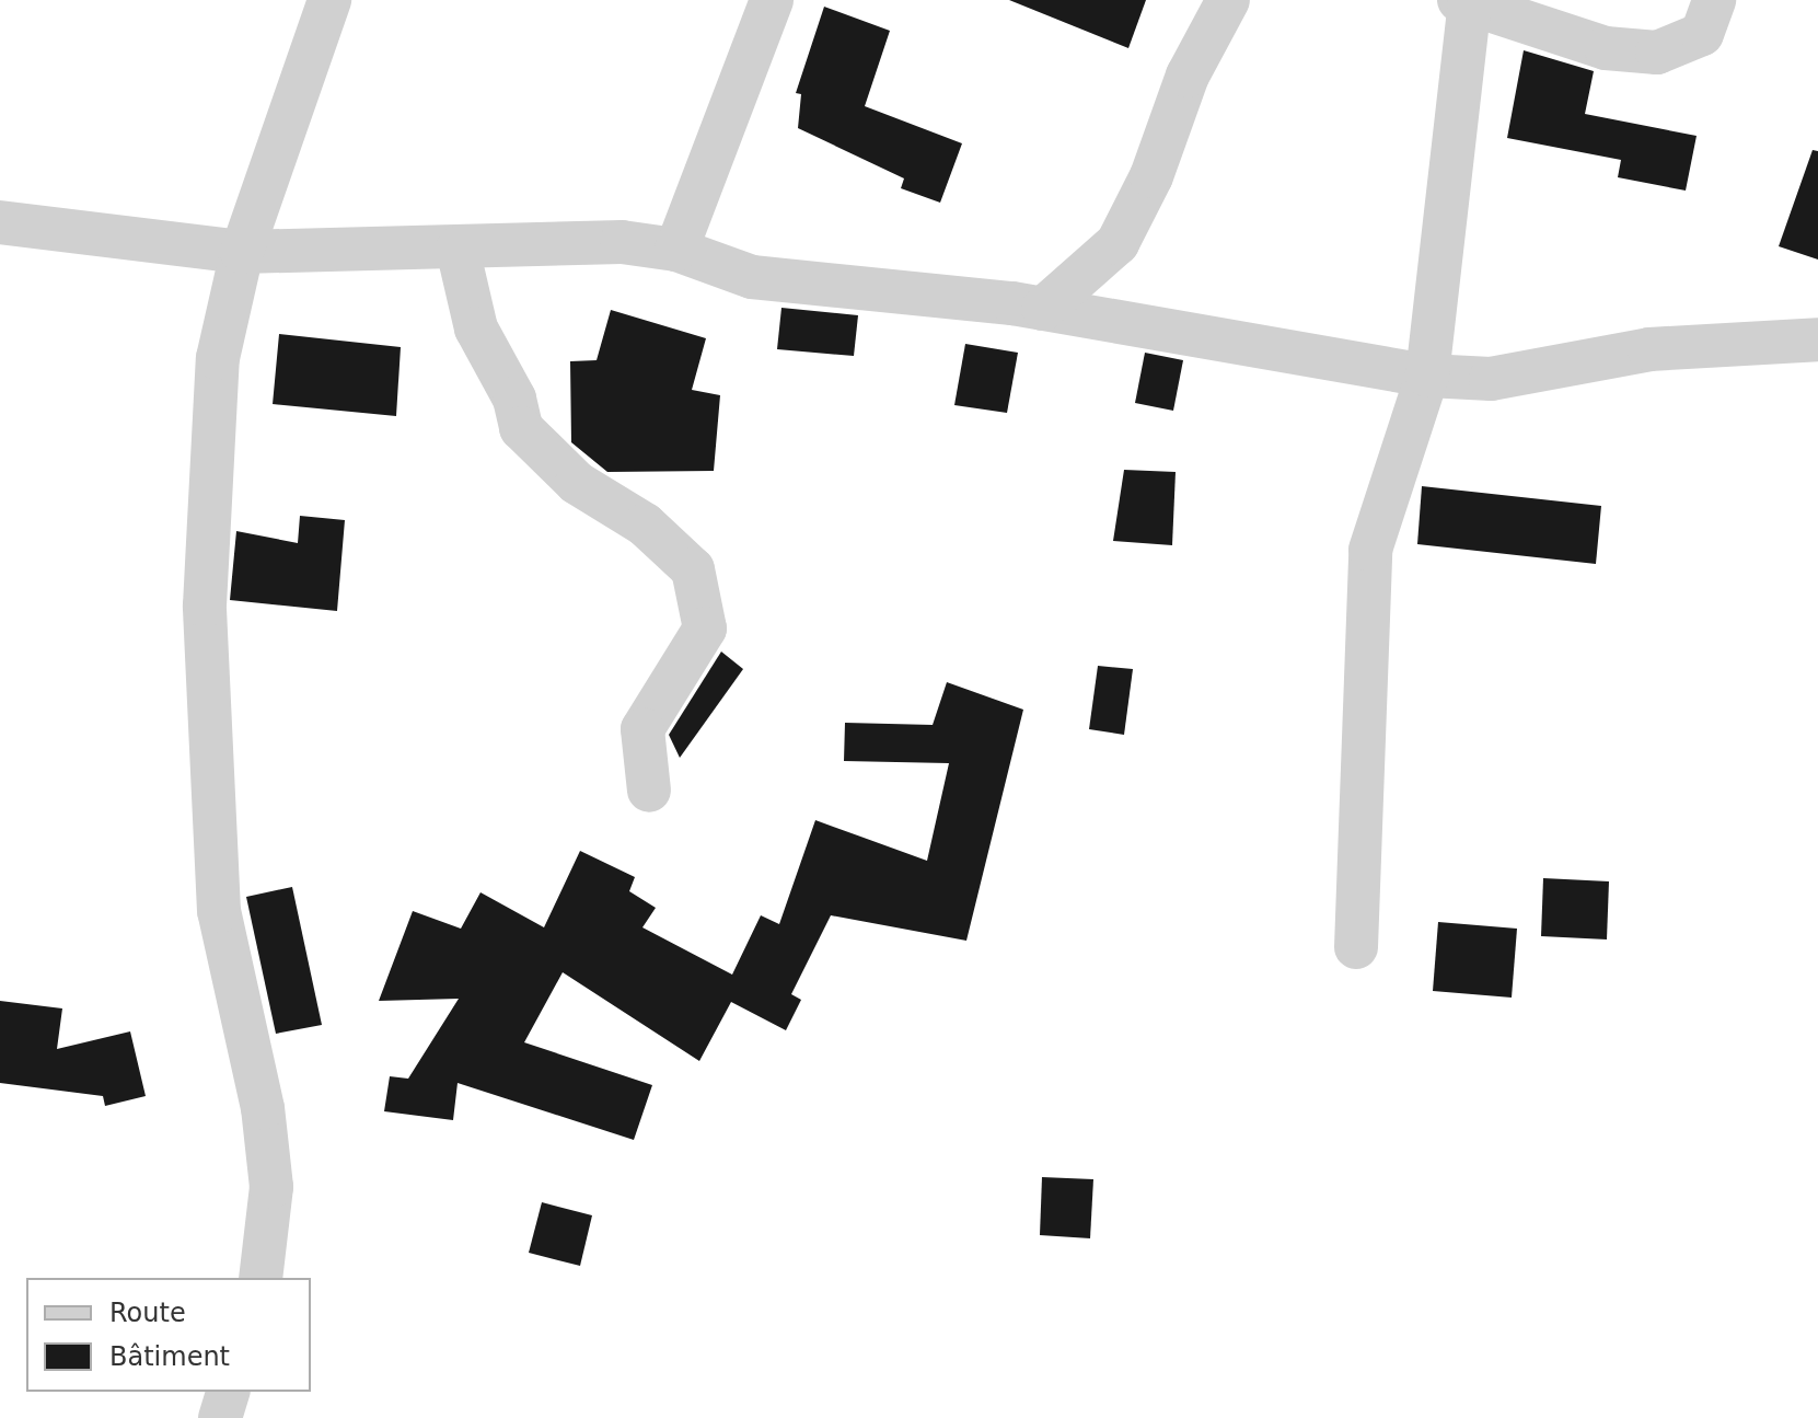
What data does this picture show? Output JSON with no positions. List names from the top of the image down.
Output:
{
  "legend": ["Route", "Bâtiment"]
}
